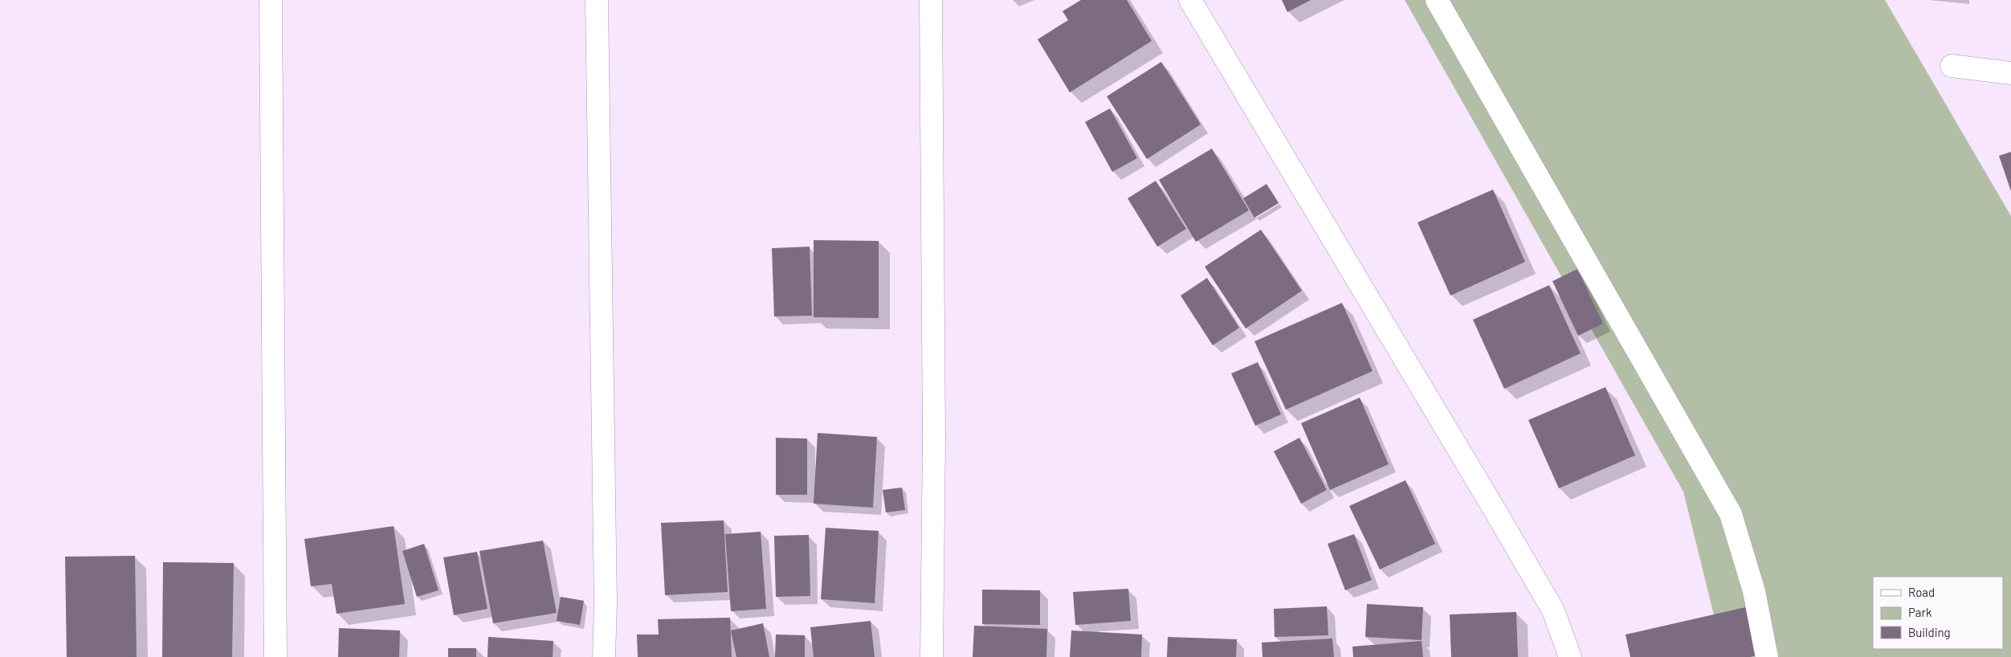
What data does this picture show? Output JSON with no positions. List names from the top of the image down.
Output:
{
  "legend": ["Road", "Park", "Building"]
}
